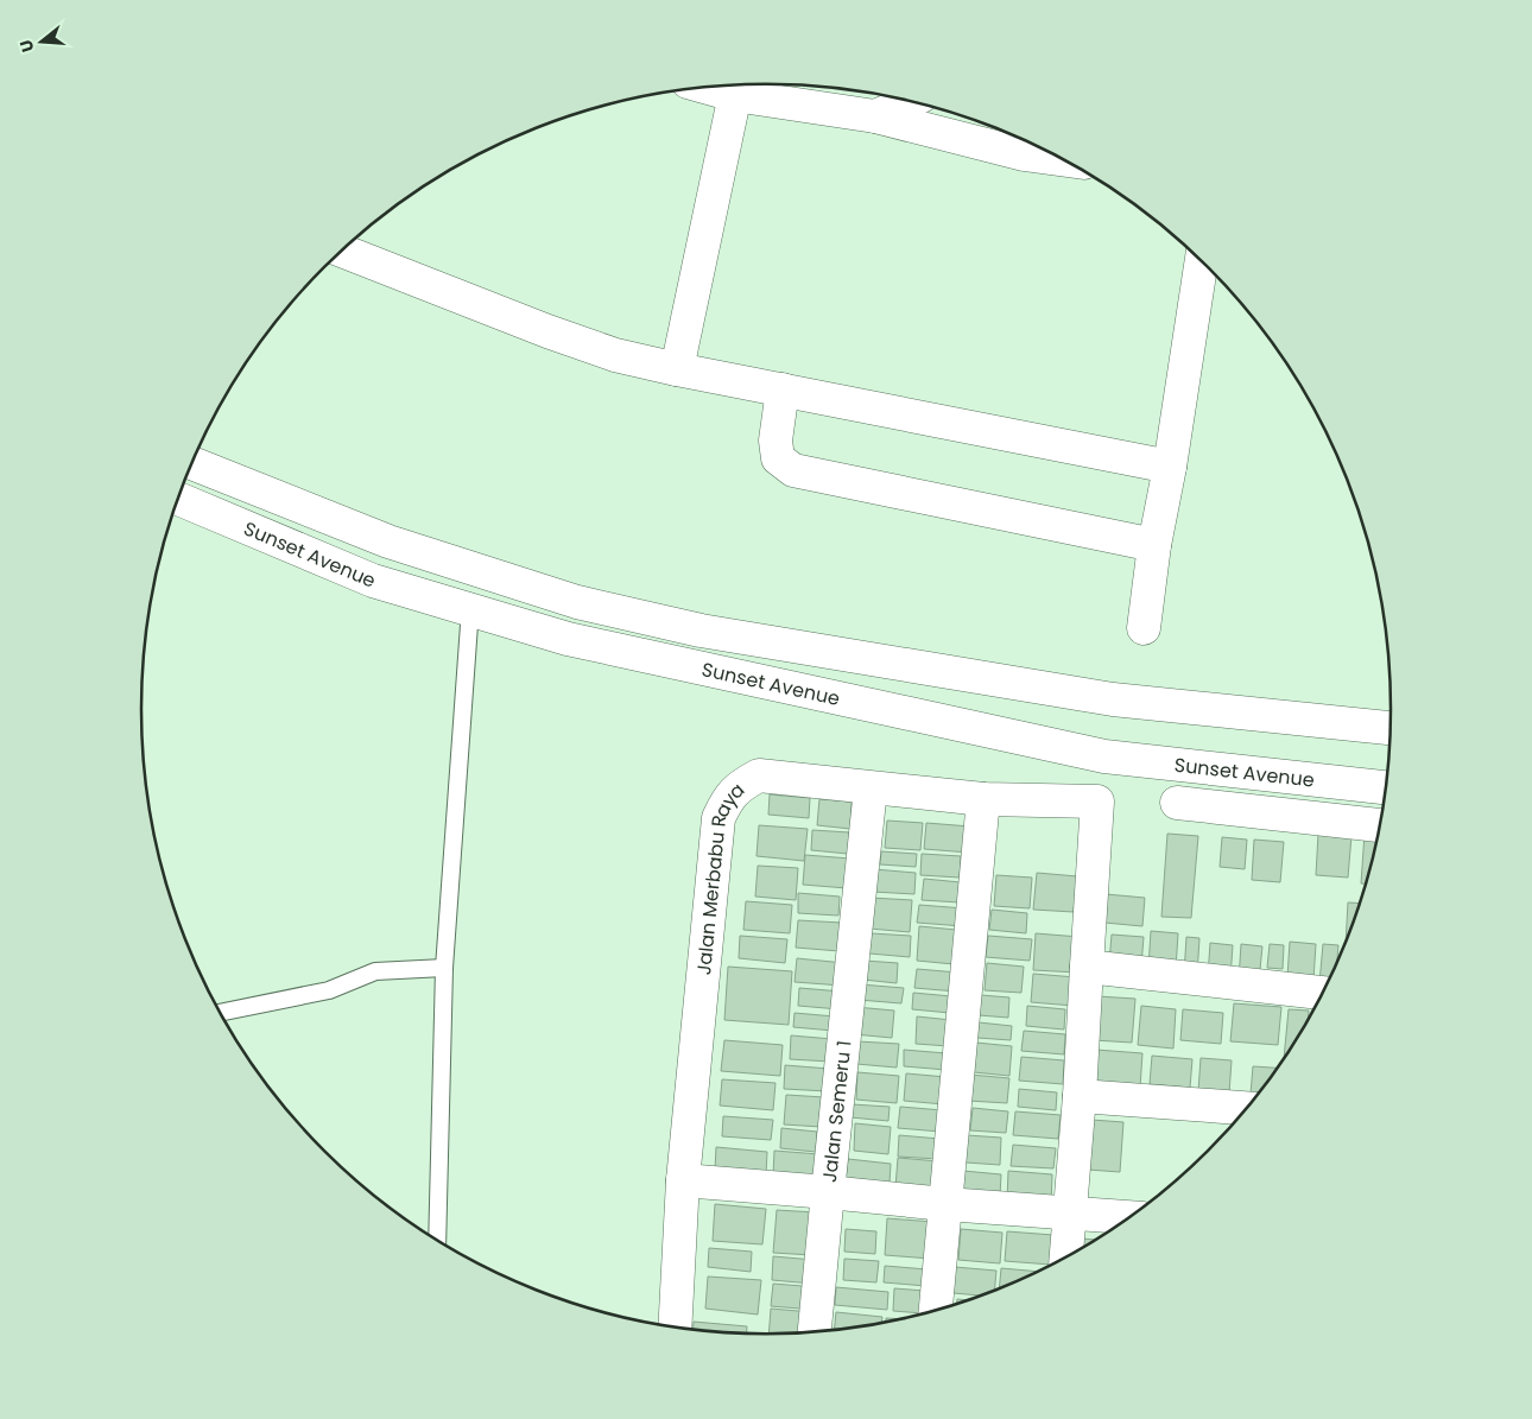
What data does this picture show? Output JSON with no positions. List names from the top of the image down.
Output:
{
  "streets": {
    "street": ["Sunset Avenue", "Jalan Merbabu Raya", "Jalan Semeru 1"]
  },
  "crossings": [
    ["Jalan Merbabu Raya", "Jalan Semeru 1"]
  ],
  "north": "left"
}
